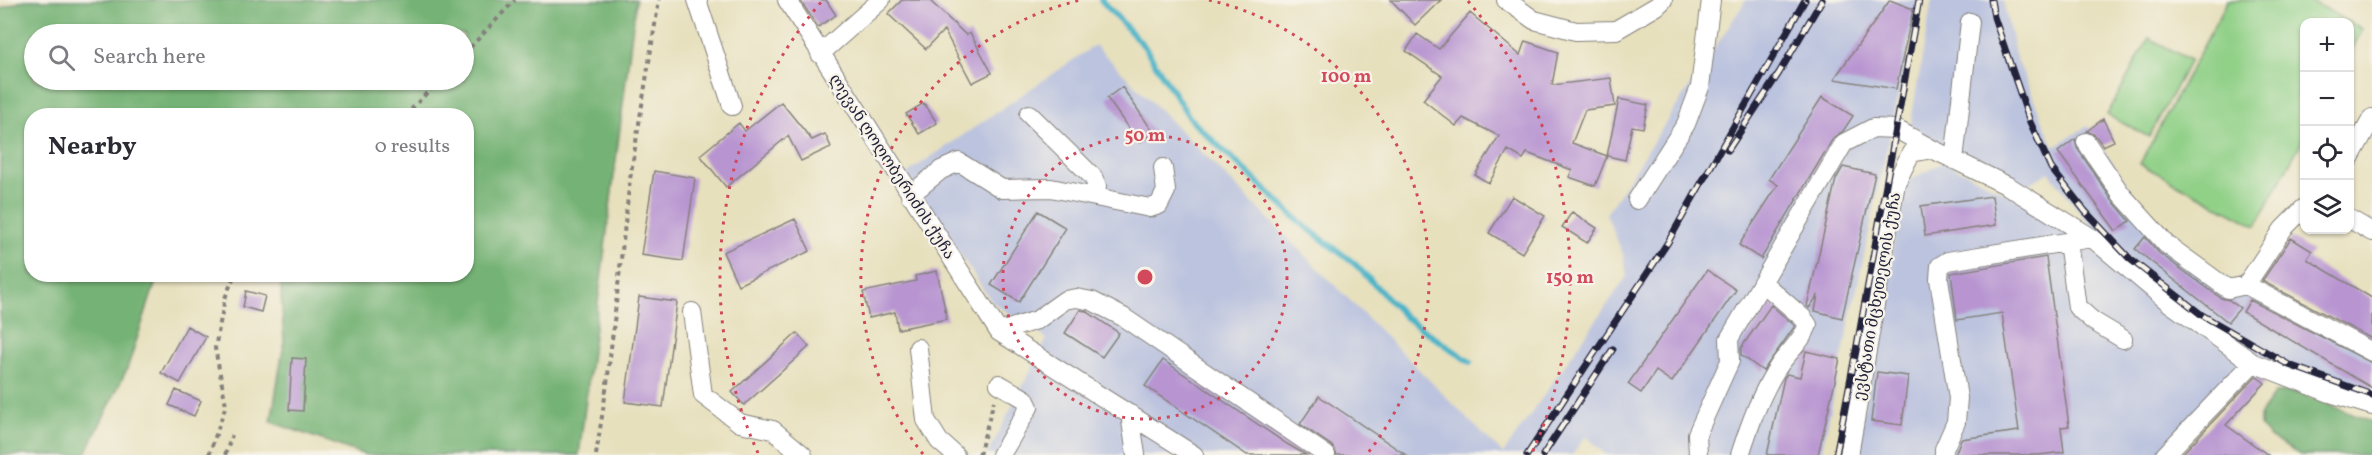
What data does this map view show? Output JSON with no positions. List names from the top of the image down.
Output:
{
  "streets": {
    "street": ["ლევან ღოღობერიძის ქუჩა", "ევსტათი მცხეთელის ქუჩა"]
  },
  "page": {
    "map_buttons": ["+", "−"],
    "search": "Search here",
    "heading": ["Nearby", "0 results"]
  },
  "rings": ["100 m", "50 m", "150 m"]
}
